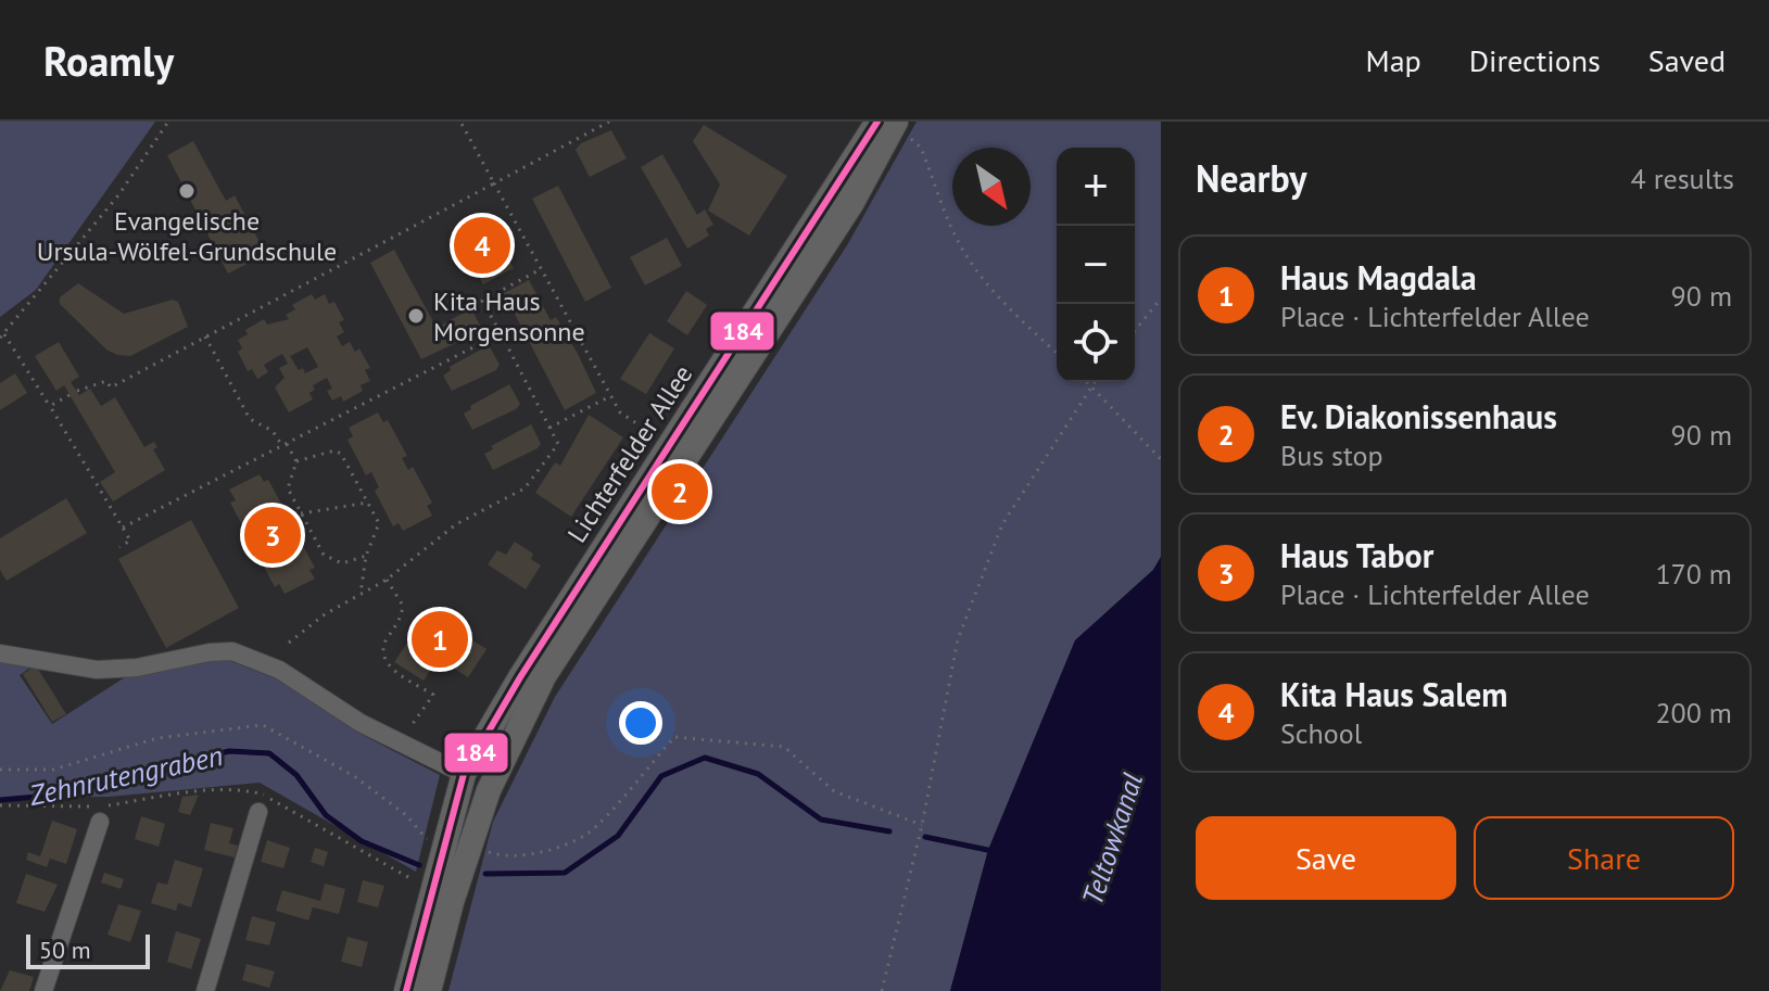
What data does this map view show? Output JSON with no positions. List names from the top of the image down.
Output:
{
  "streets": {
    "main road": ["Lichterfelder Allee"]
  },
  "water": ["Zehnrutengraben", "Teltowkanal"],
  "places": ["Evangelische Ursula-Wölfel-Grundschule", "Kita Haus Morgensonne"],
  "lines": ["transit line 184"],
  "scale_bar": "50 m",
  "north": "bottom right",
  "page": {
    "header": "Roamly",
    "nav": ["Map", "Directions", "Saved"],
    "heading": ["Nearby", "4 results"],
    "map_buttons": ["+", "−"],
    "pins": [
      "4",
      "2",
      "3",
      "1"
    ],
    "list": [
      {
        "mark": "1",
        "name": "Haus Magdala",
        "note": "Place · Lichterfelder Allee",
        "value": "90 m"
      },
      {
        "mark": "2",
        "name": "Ev. Diakonissenhaus",
        "note": "Bus stop",
        "value": "90 m"
      },
      {
        "mark": "3",
        "name": "Haus Tabor",
        "note": "Place · Lichterfelder Allee",
        "value": "170 m"
      },
      {
        "mark": "4",
        "name": "Kita Haus Salem",
        "note": "School",
        "value": "200 m"
      }
    ],
    "buttons": ["Save", "Share"],
    "scale": "50 m"
  }
}
